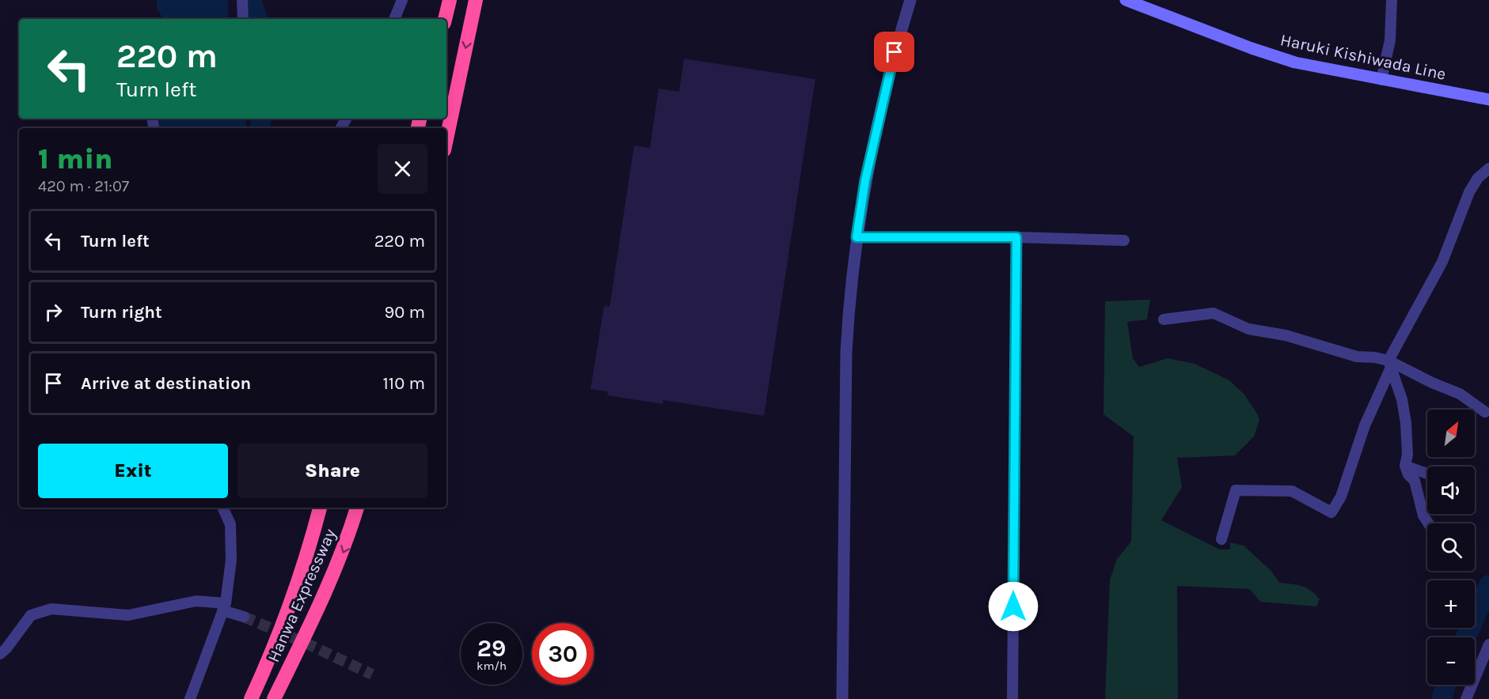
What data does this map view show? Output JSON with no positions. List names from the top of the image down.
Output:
{
  "streets": {
    "highway": ["Hanwa Expressway"],
    "main road": ["Haruki Kishiwada Line"]
  },
  "north": "top right",
  "page": {
    "turn": ["220 m", "Turn left"],
    "heading": ["1 min", "420 m · 21:07"],
    "list": [
      {
        "name": "Turn left",
        "value": "220 m"
      },
      {
        "name": "Turn right",
        "value": "90 m"
      },
      {
        "name": "Arrive at destination",
        "value": "110 m"
      }
    ],
    "map_buttons": ["+", "−"],
    "buttons": ["Exit", "Share"],
    "speed": "29 km/h",
    "limit": "30"
  }
}
